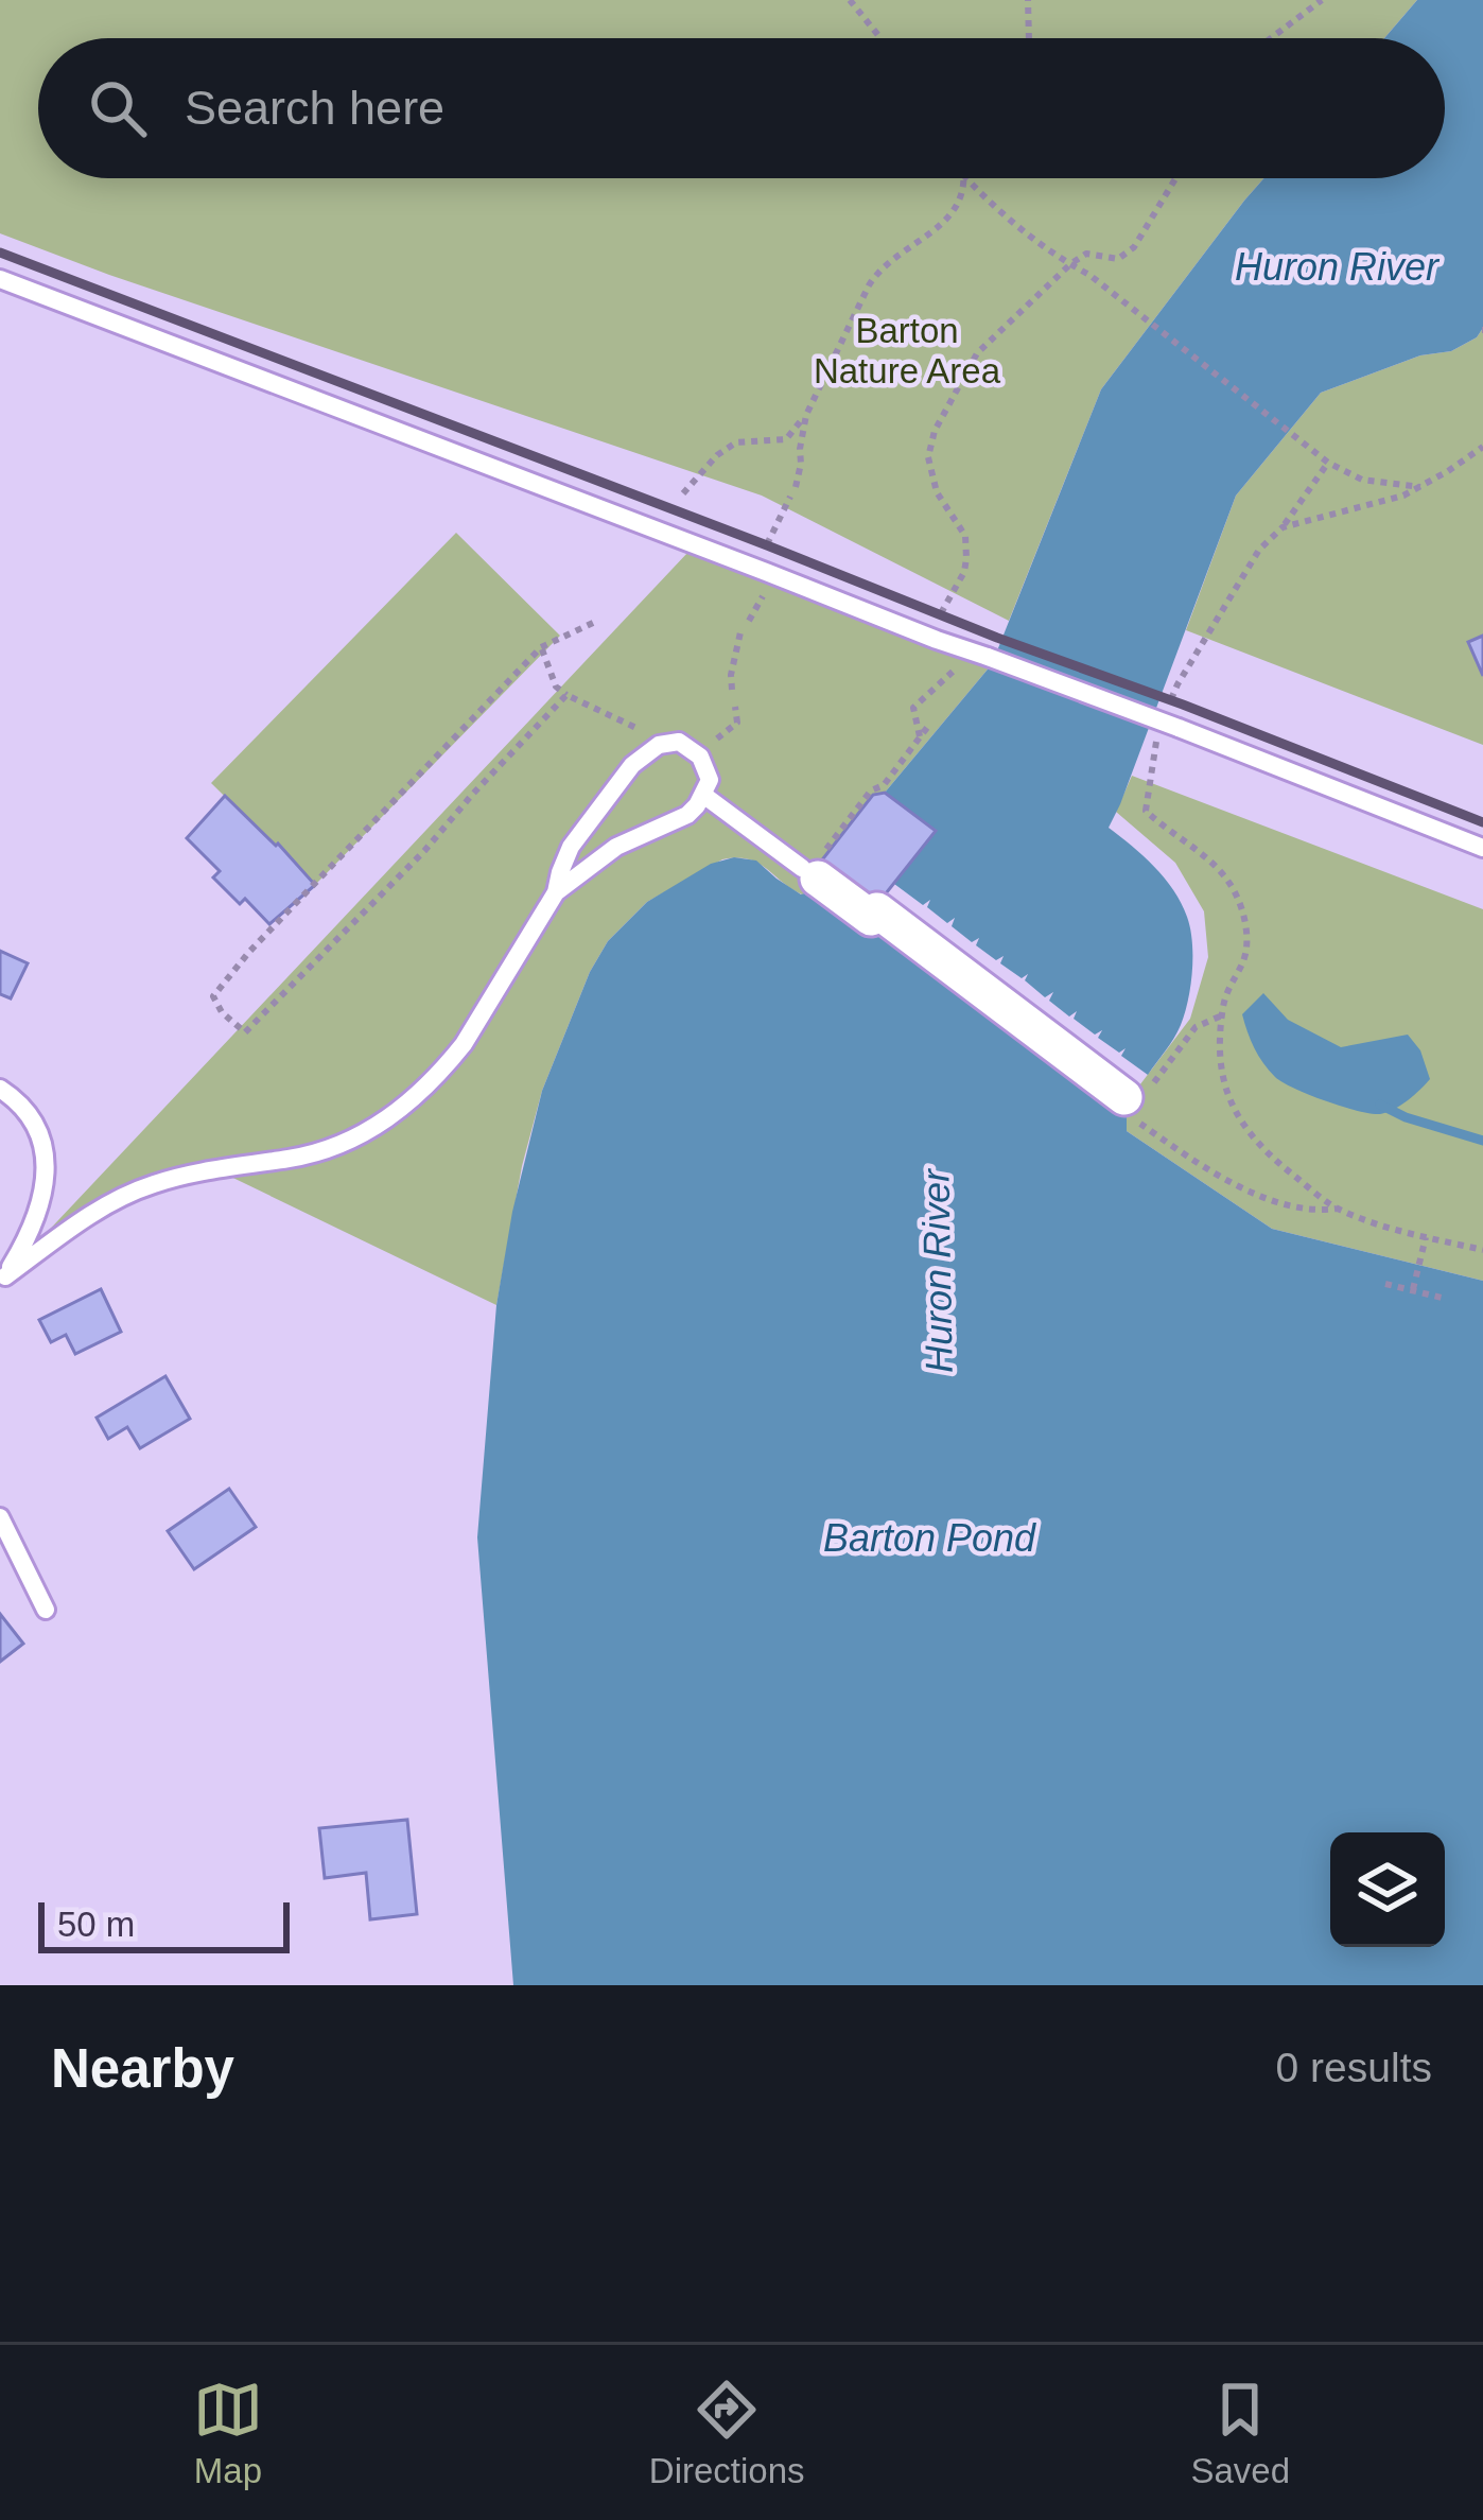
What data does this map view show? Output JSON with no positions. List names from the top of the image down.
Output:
{
  "water": ["Huron River", "Barton Pond"],
  "parks": ["Barton Nature Area"],
  "scale_bar": "50 m",
  "page": {
    "search": "Search here",
    "scale": "50 m",
    "heading": ["Nearby", "0 results"],
    "nav": ["Map", "Directions", "Saved"]
  }
}
